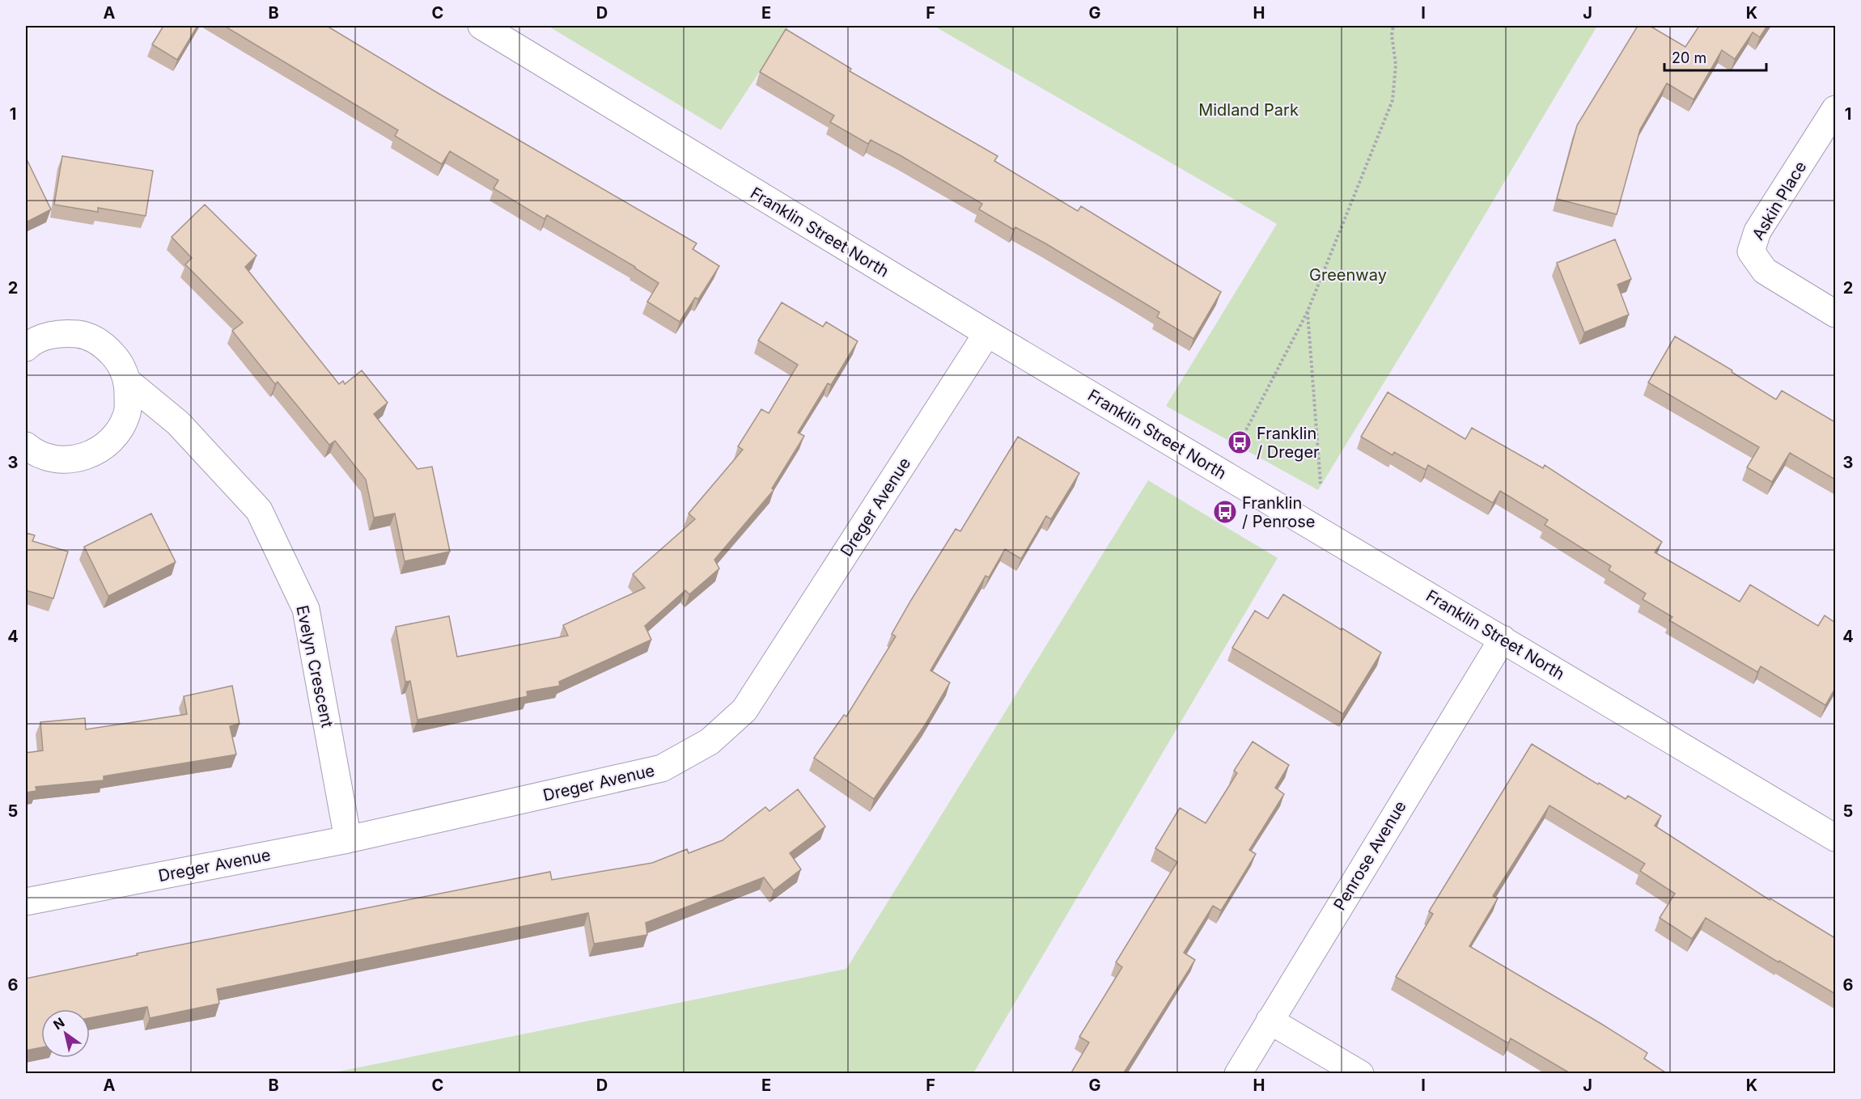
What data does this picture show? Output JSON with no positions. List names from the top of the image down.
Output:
{
  "streets": {
    "street": [
      "Askin Place",
      "Franklin Street North",
      "Dreger Avenue",
      "Evelyn Crescent",
      "Penrose Avenue"
    ]
  },
  "crossings": [
    ["Franklin Street North", "Dreger Avenue"],
    ["Franklin Street North", "Penrose Avenue"],
    ["Dreger Avenue", "Evelyn Crescent"]
  ],
  "parks": ["Midland Park", "Greenway"],
  "places": {
    "bus stop": ["Franklin / Dreger", "Franklin / Penrose"]
  },
  "scale_bar": "20 m",
  "north": "top left",
  "grid": {
    "columns": [
      "A",
      "B",
      "C",
      "D",
      "E",
      "F",
      "G",
      "H",
      "I",
      "J",
      "K"
    ],
    "rows": [
      "1",
      "2",
      "3",
      "4",
      "5",
      "6"
    ]
  }
}
